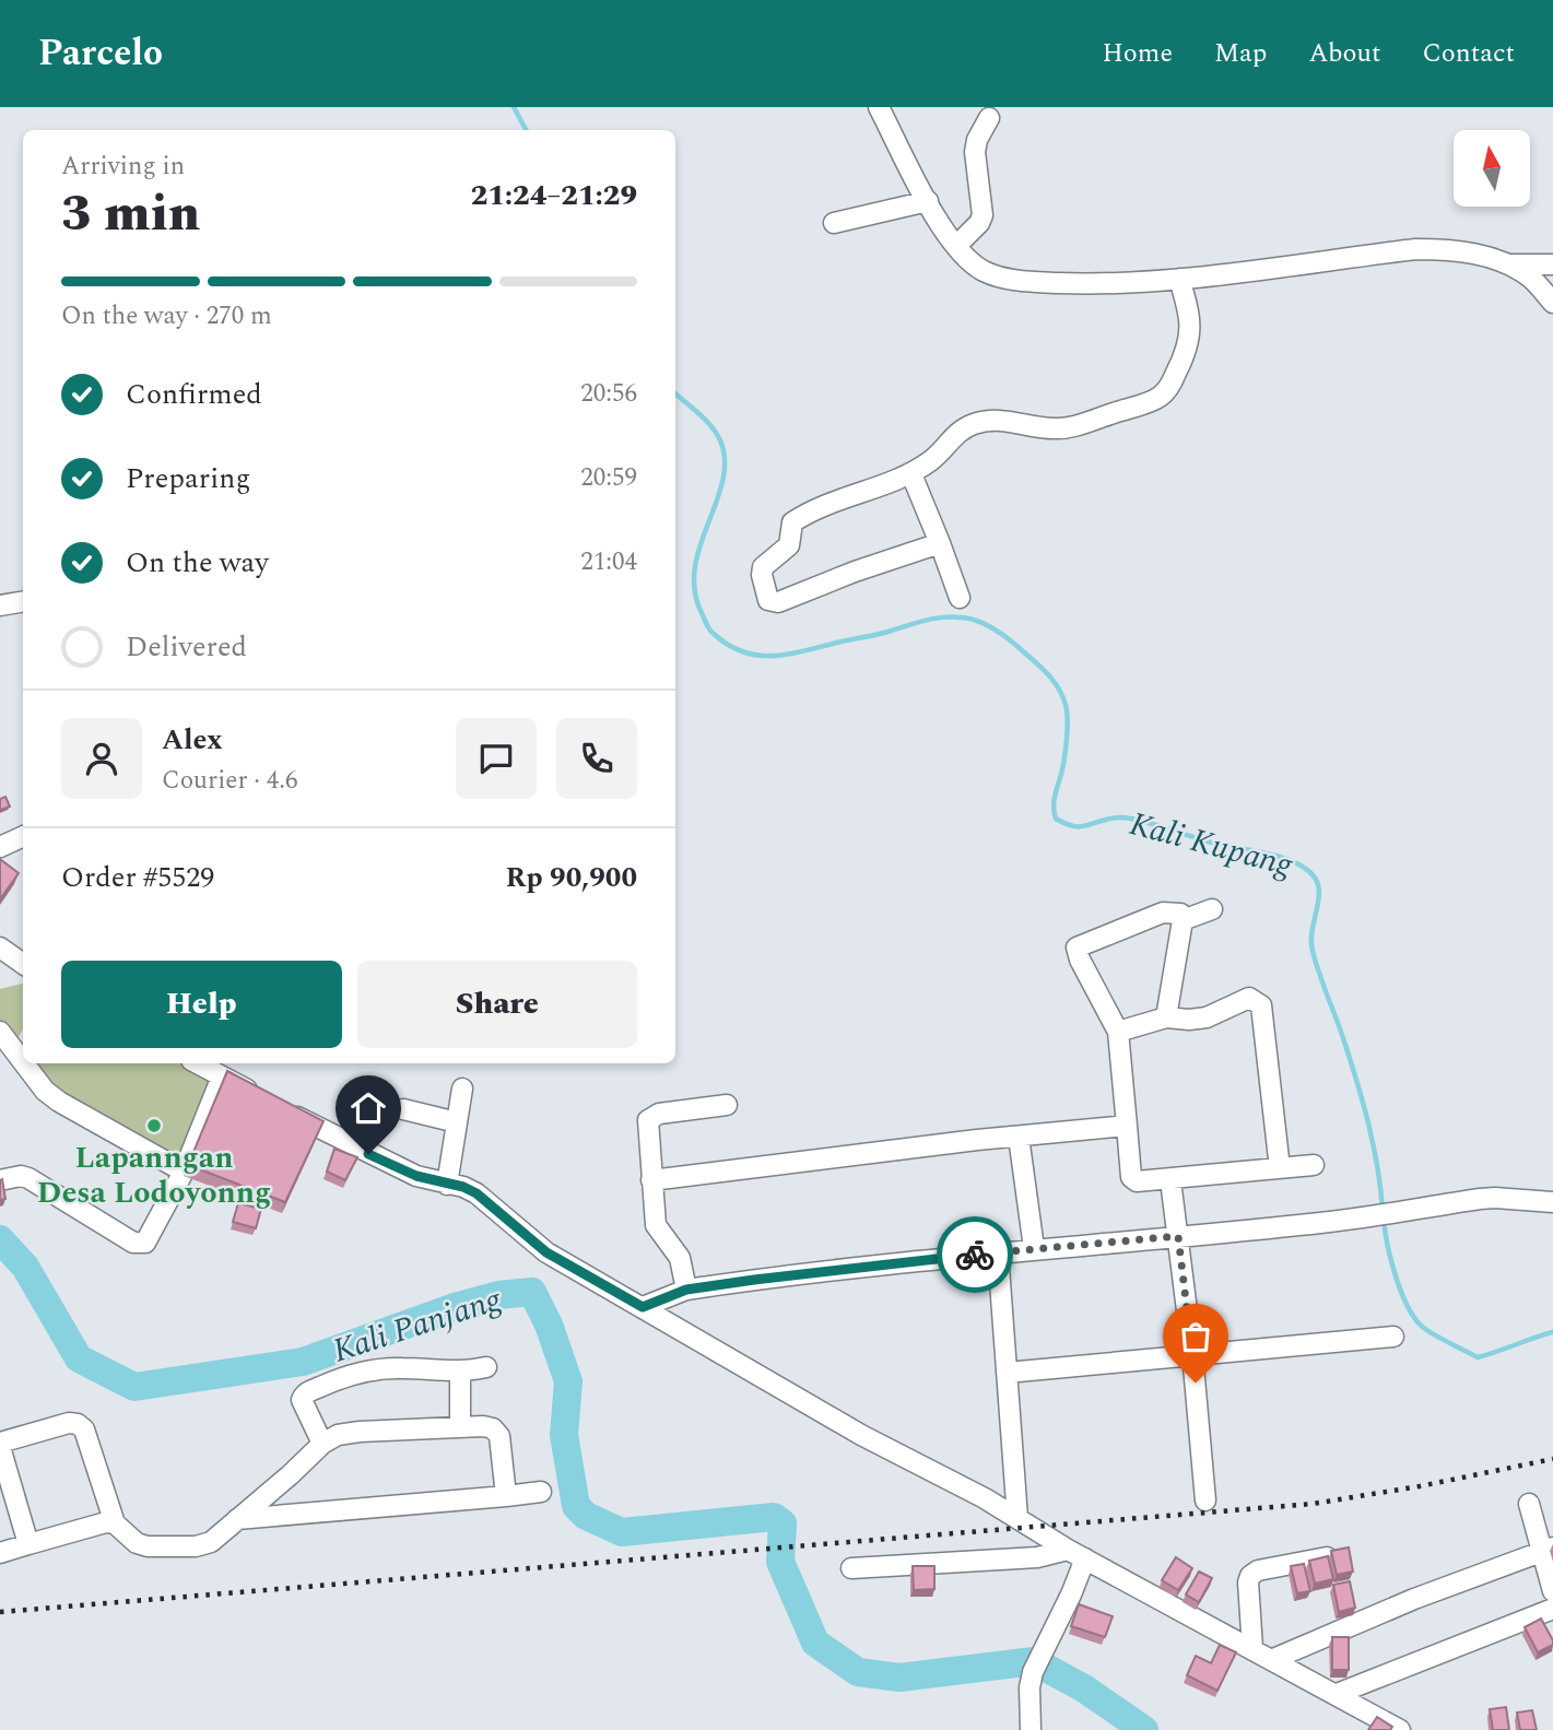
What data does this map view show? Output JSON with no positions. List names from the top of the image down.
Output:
{
  "water": ["Kali Kupang", "Kali Panjang"],
  "places": ["Lapanngan Desa Lodoyonng"],
  "north": "top",
  "page": {
    "header": "Parcelo",
    "nav": [
      "Home",
      "Map",
      "About",
      "Contact"
    ],
    "heading": ["3 min", "Arriving in", "21:24–21:29"],
    "panel": [
      "Alex",
      "Courier · 4.6",
      "Order #5529",
      "Rp 90,900"
    ],
    "bar": "On the way · 270 m",
    "list": [
      ["Confirmed", "20:56"],
      ["Preparing", "20:59"],
      ["On the way", "21:04"],
      "Delivered"
    ],
    "buttons": ["Help", "Share"]
  }
}
